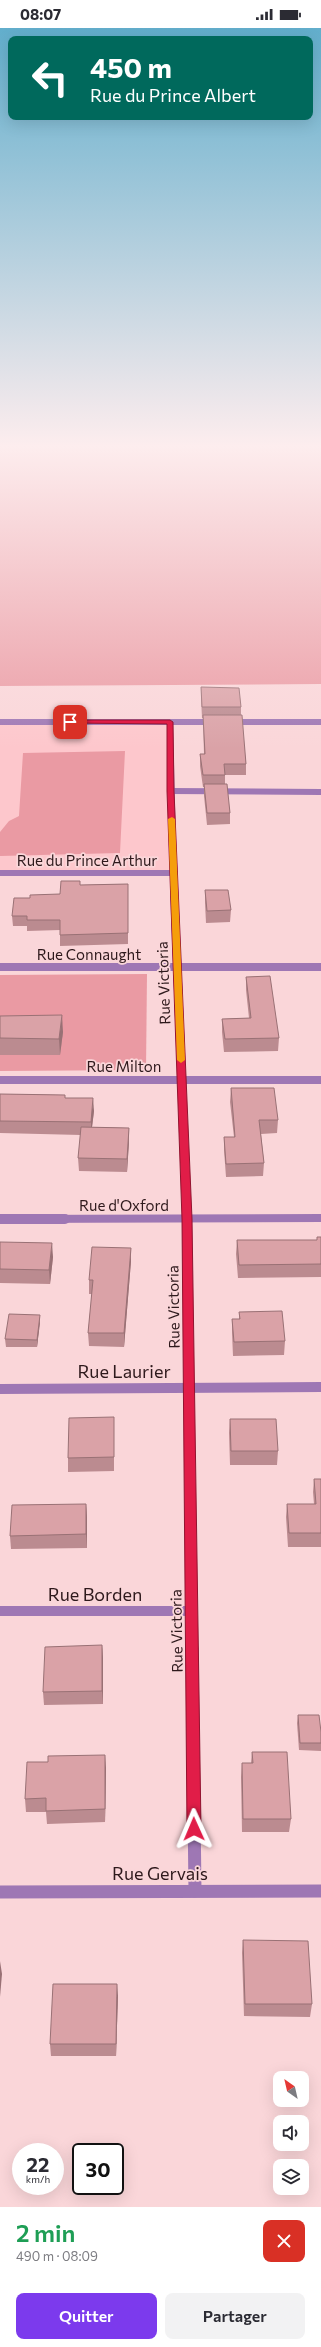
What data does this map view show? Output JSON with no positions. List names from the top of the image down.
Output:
{
  "streets": {
    "street": [
      "Rue du Prince Arthur",
      "Rue Connaught",
      "Rue Victoria",
      "Rue Milton",
      "Rue d'Oxford",
      "Rue Laurier",
      "Rue Borden",
      "Rue Gervais"
    ]
  },
  "crossings": [
    ["Rue du Prince Arthur", "Rue Victoria"],
    ["Rue Connaught", "Rue Victoria"],
    ["Rue Victoria", "Rue Milton"],
    ["Rue Victoria", "Rue d'Oxford"],
    ["Rue Victoria", "Rue Laurier"],
    ["Rue Victoria", "Rue Borden"],
    ["Rue Victoria", "Rue Gervais"]
  ],
  "north": "top left",
  "page": {
    "status": "08:07",
    "turn": ["450 m", "Rue du Prince Albert"],
    "speed": "22 km/h",
    "limit": "30",
    "heading": ["2 min", "490 m · 08:09"],
    "buttons": ["Quitter", "Partager"]
  }
}
